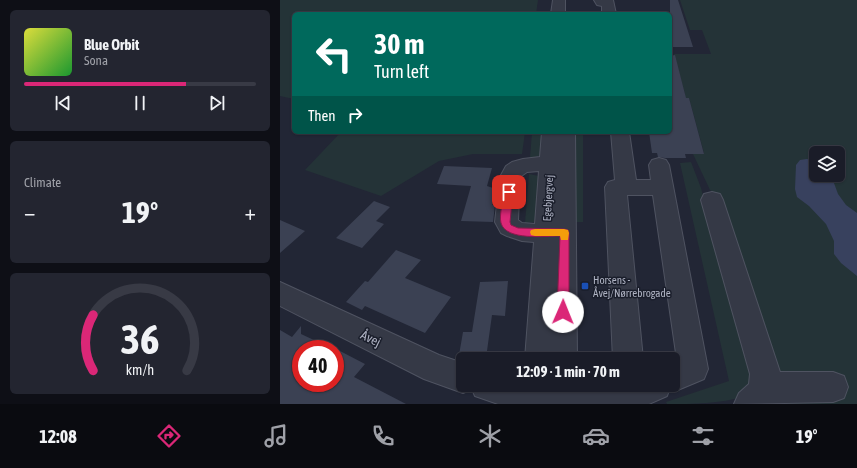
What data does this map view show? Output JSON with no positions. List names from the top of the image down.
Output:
{
  "streets": {
    "street": ["Egebjergvej", "Åvej"]
  },
  "places": {
    "transit": ["Horsens - Åvej/Nørrebrogade"]
  },
  "page": {
    "turn": ["30 m", "Turn left"],
    "song": ["Blue Orbit", "Sona"],
    "then": "Then",
    "tile": "Climate",
    "heat": ["−", "19°", "+"],
    "limit": "40",
    "trip": "12:09 · 1 min · 70 m",
    "tabs": ["12:08", "19°"],
    "gauge": ["36", "km/h"]
  }
}
